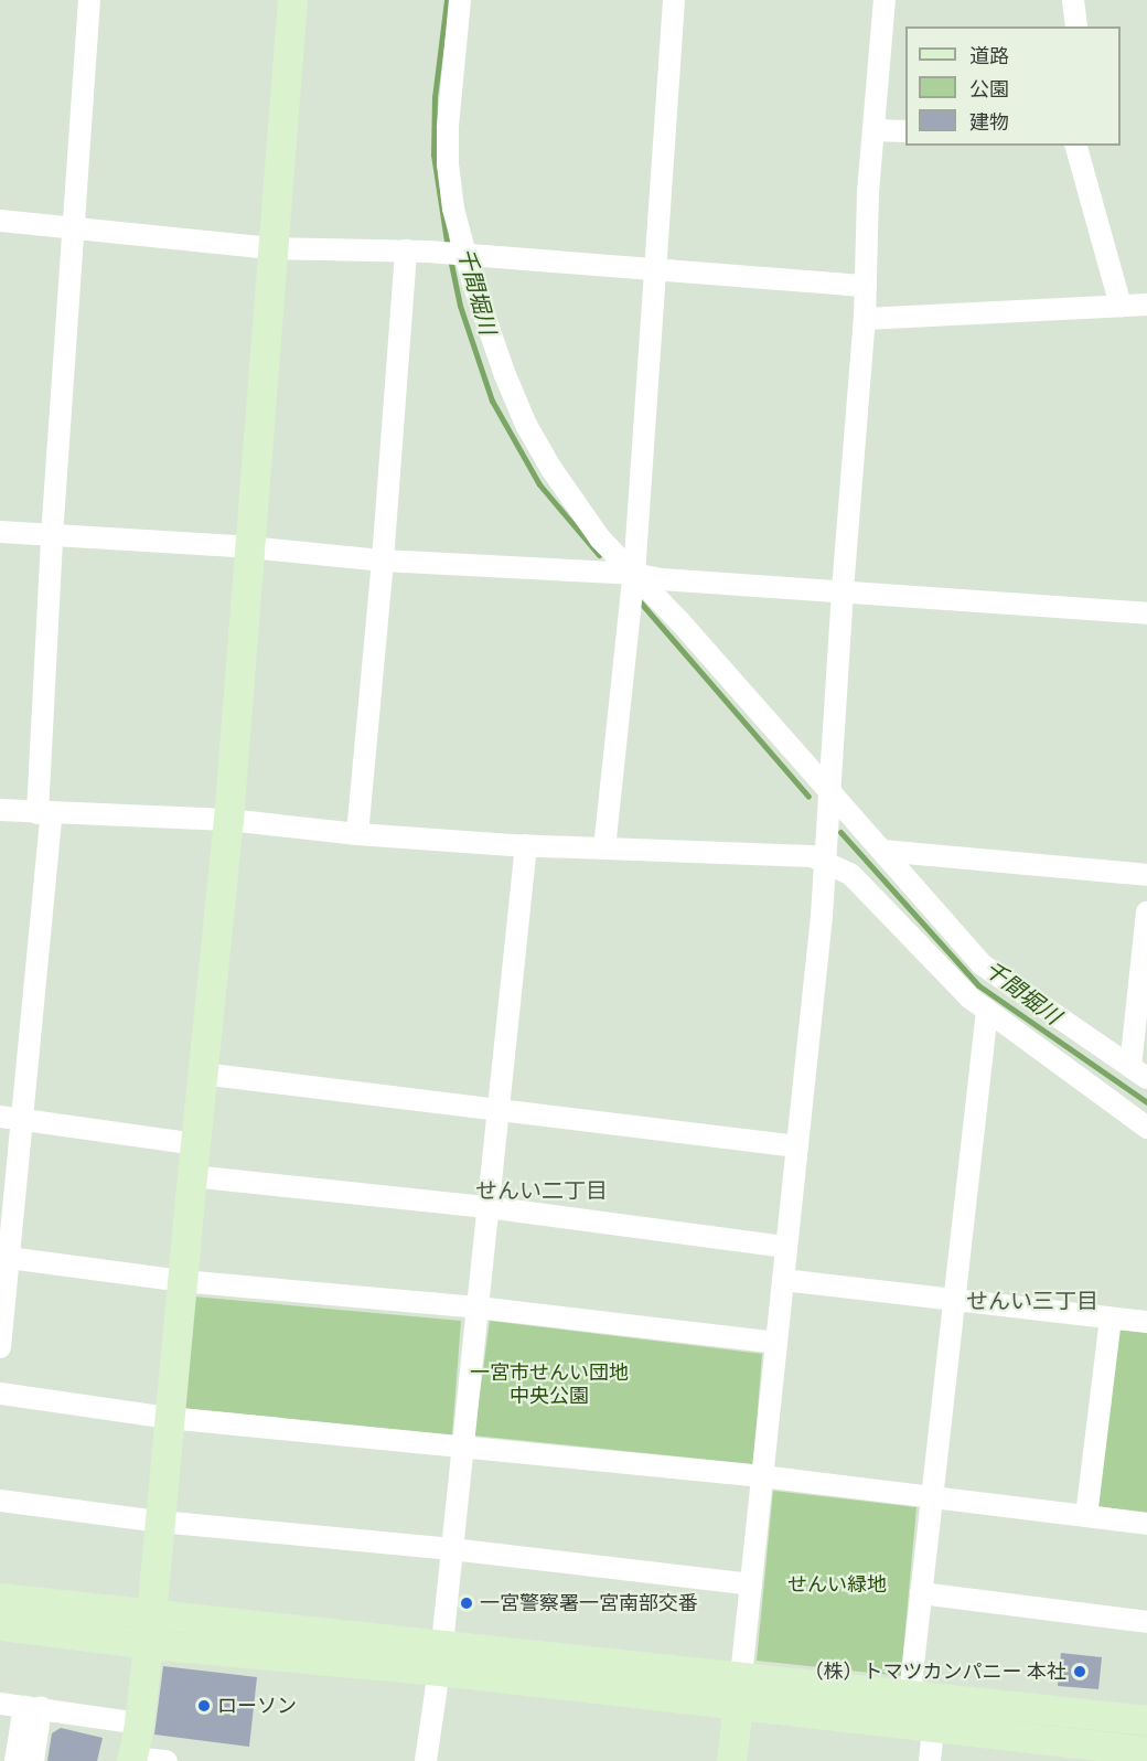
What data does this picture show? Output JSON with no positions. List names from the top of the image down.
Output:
{
  "districts": ["せんい二丁目", "せんい三丁目"],
  "water": ["千間堀川"],
  "parks": ["一宮市せんい団地 中央公園", "せんい緑地"],
  "places": ["一宮警察署一宮南部交番", "（株）トマツカンパニー 本社", "ローソン"],
  "legend": ["道路", "公園", "建物"]
}
